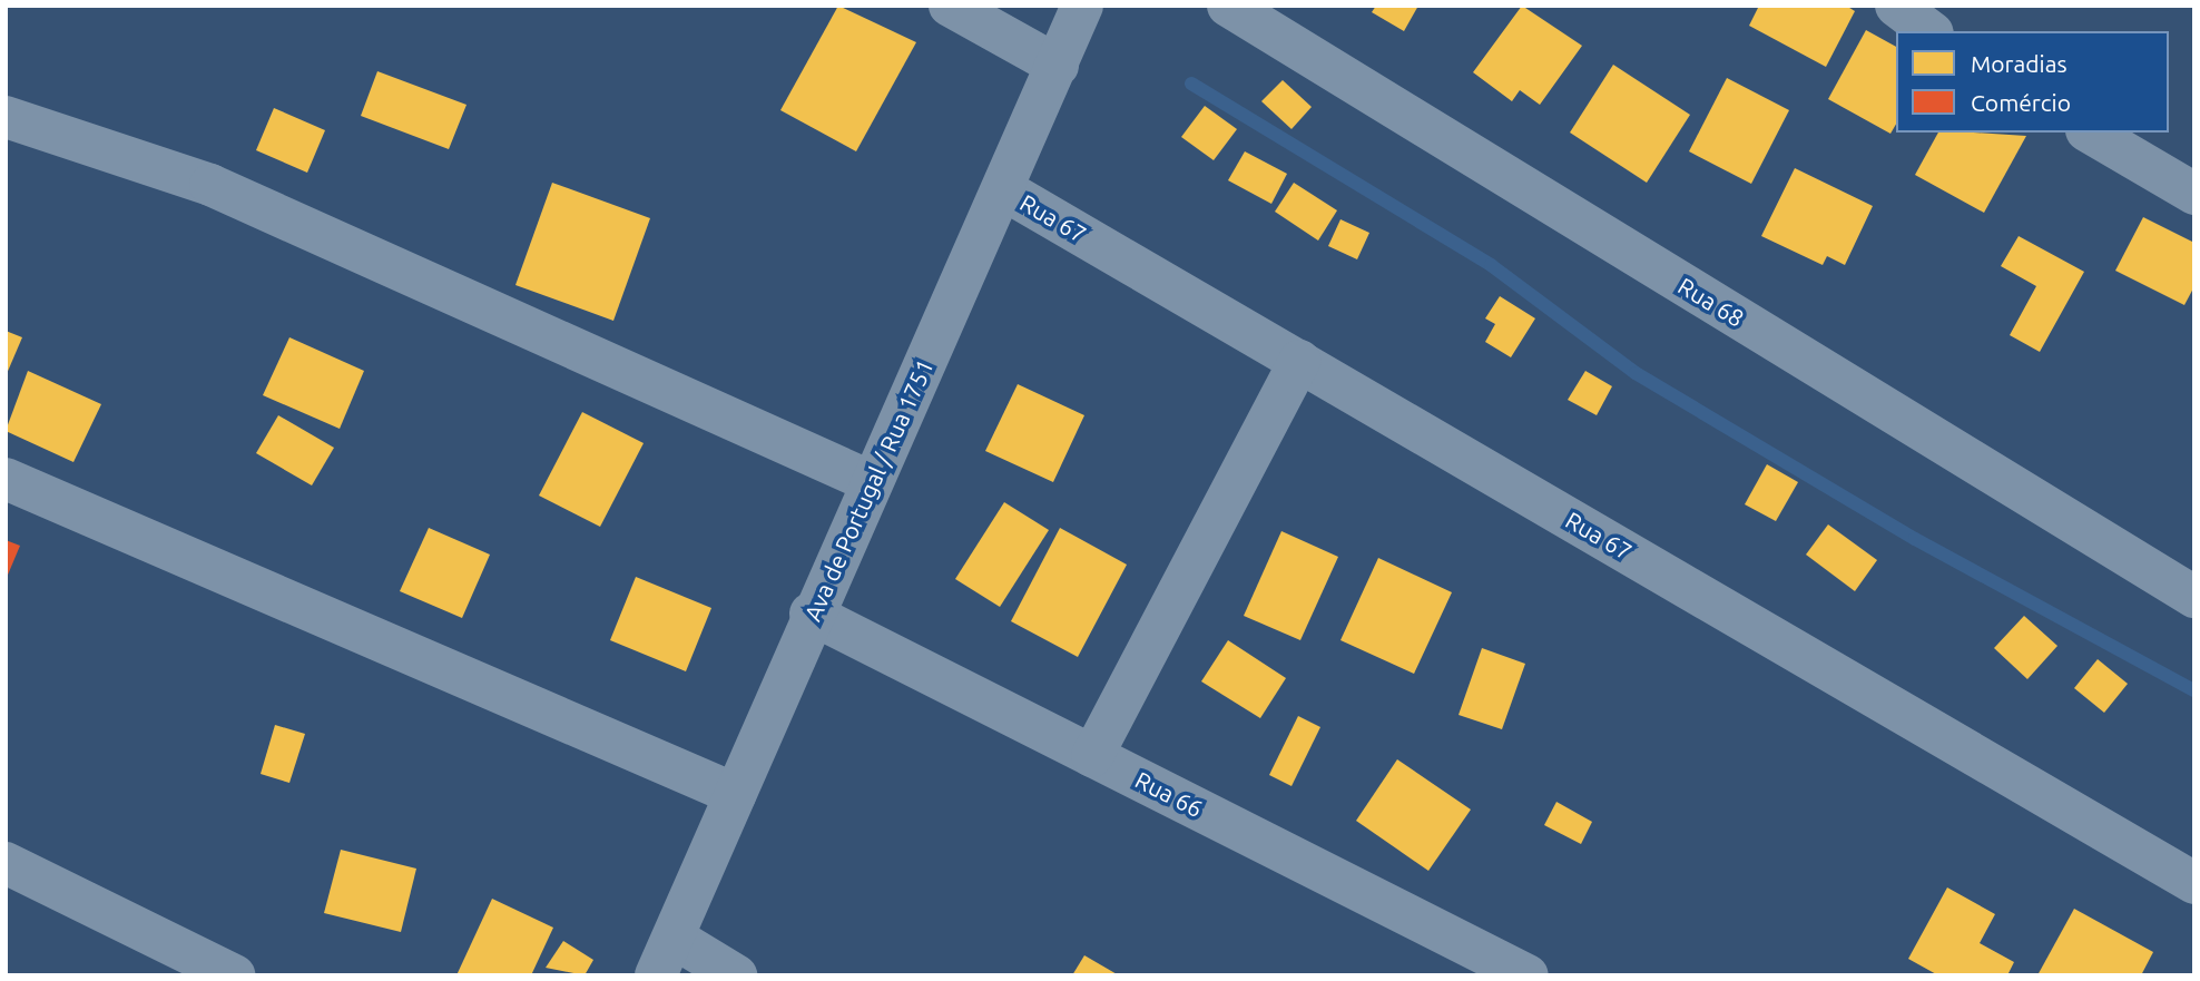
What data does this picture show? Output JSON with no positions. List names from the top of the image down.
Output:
{
  "streets": {
    "street": [
      "Rua 67",
      "Rua 68",
      "Ava de Portugal / Rua 1751",
      "Rua 66"
    ]
  },
  "crossings": [
    ["Rua 67", "Ava de Portugal / Rua 1751"],
    ["Ava de Portugal / Rua 1751", "Rua 66"]
  ],
  "legend": ["Moradias", "Comércio"]
}
